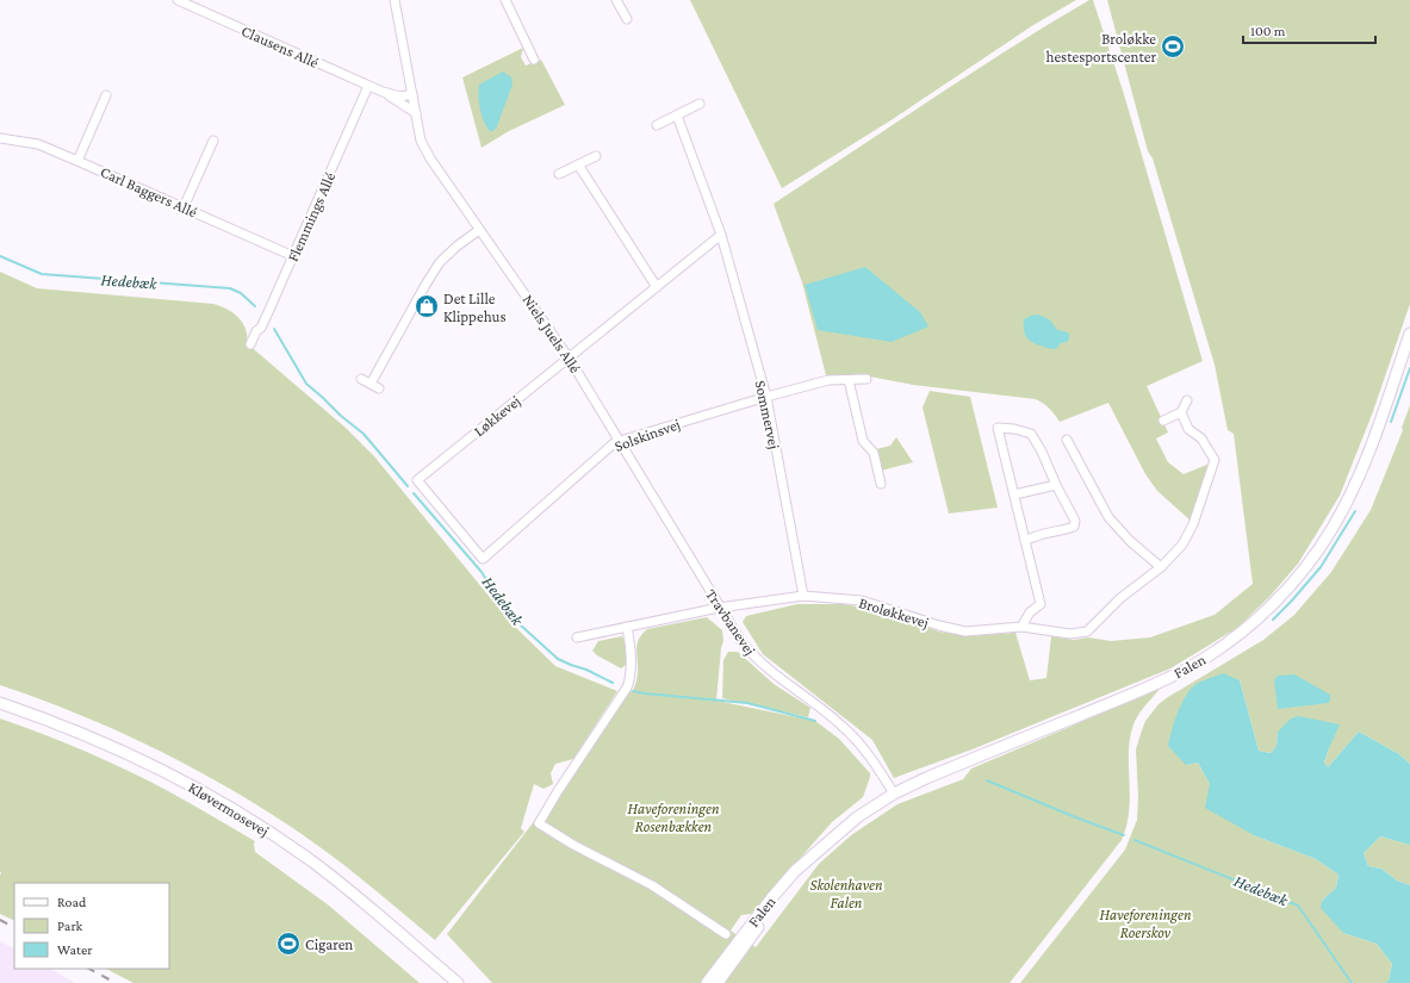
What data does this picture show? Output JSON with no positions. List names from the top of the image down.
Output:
{
  "streets": {
    "street": [
      "Clausens Allé",
      "Carl Baggers Allé",
      "Flemmings Allé",
      "Niels Juels Allé",
      "Sommervej",
      "Løkkevej",
      "Solskinsvej",
      "Broløkkevej",
      "Travbanevej",
      "Falen",
      "Kløvermosevej"
    ]
  },
  "crossings": [
    ["Clausens Allé", "Flemmings Allé"],
    ["Clausens Allé", "Niels Juels Allé"],
    ["Carl Baggers Allé", "Flemmings Allé"],
    ["Niels Juels Allé", "Løkkevej"],
    ["Niels Juels Allé", "Solskinsvej"],
    ["Niels Juels Allé", "Travbanevej"],
    ["Sommervej", "Løkkevej"],
    ["Sommervej", "Solskinsvej"],
    ["Sommervej", "Broløkkevej"],
    ["Løkkevej", "Solskinsvej"],
    ["Solskinsvej", "Travbanevej"],
    ["Broløkkevej", "Travbanevej"],
    ["Travbanevej", "Falen"]
  ],
  "water": ["Hedebæk"],
  "parks": ["Haveforeningen Rosenbækken", "Skolenhaven Falen", "Haveforeningen Roerskov"],
  "places": {
    "sports": ["Broløkke hestesportscenter", "Cigaren"],
    "shop": ["Det Lille Klippehus"]
  },
  "legend": ["Road", "Park", "Water"],
  "scale_bar": "100 m"
}
